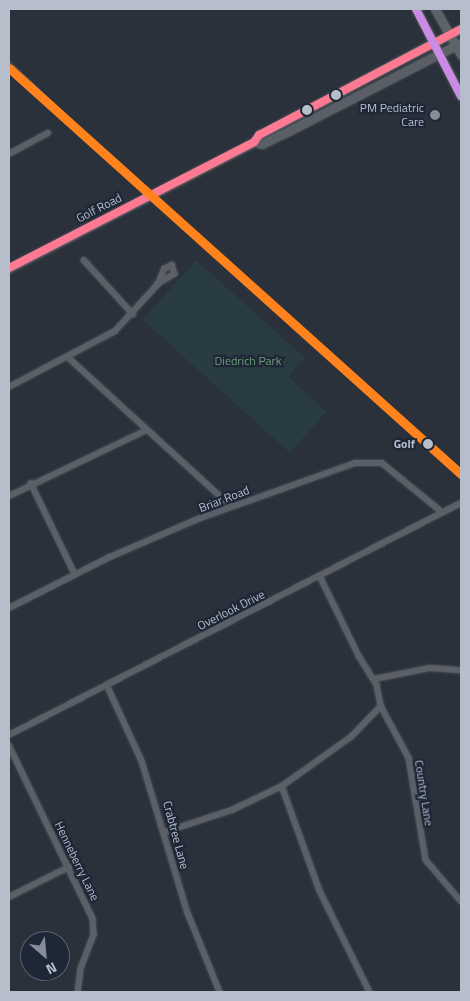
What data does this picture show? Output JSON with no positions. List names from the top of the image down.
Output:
{
  "streets": {
    "main road": ["Golf Road"],
    "street": [
      "Briar Road",
      "Overlook Drive",
      "Country Lane",
      "Crabtree Lane",
      "Henneberry Lane"
    ]
  },
  "crossings": [
    ["Briar Road", "Overlook Drive"],
    ["Overlook Drive", "Country Lane"],
    ["Overlook Drive", "Crabtree Lane"]
  ],
  "parks": ["Diedrich Park"],
  "places": ["PM Pediatric Care", "Golf"],
  "north": "bottom right"
}
